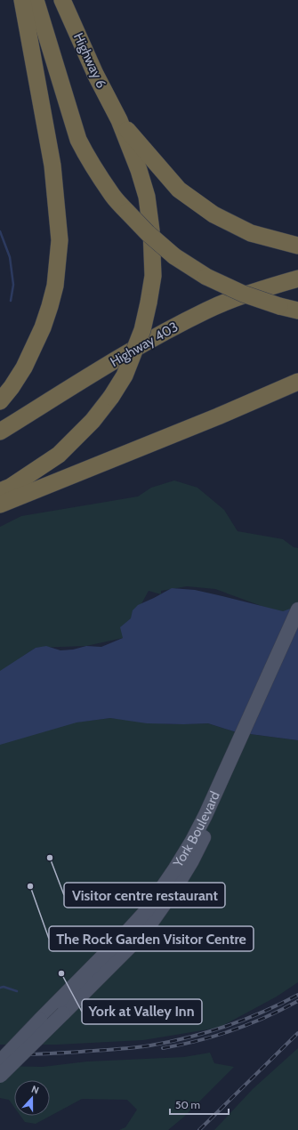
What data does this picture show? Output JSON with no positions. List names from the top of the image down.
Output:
{
  "streets": {
    "highway": ["Highway 6", "Highway 403"],
    "main road": ["York Boulevard"]
  },
  "places": ["Visitor centre restaurant", "The Rock Garden Visitor Centre", "York at Valley Inn"],
  "scale_bar": "50 m",
  "north": "top"
}
